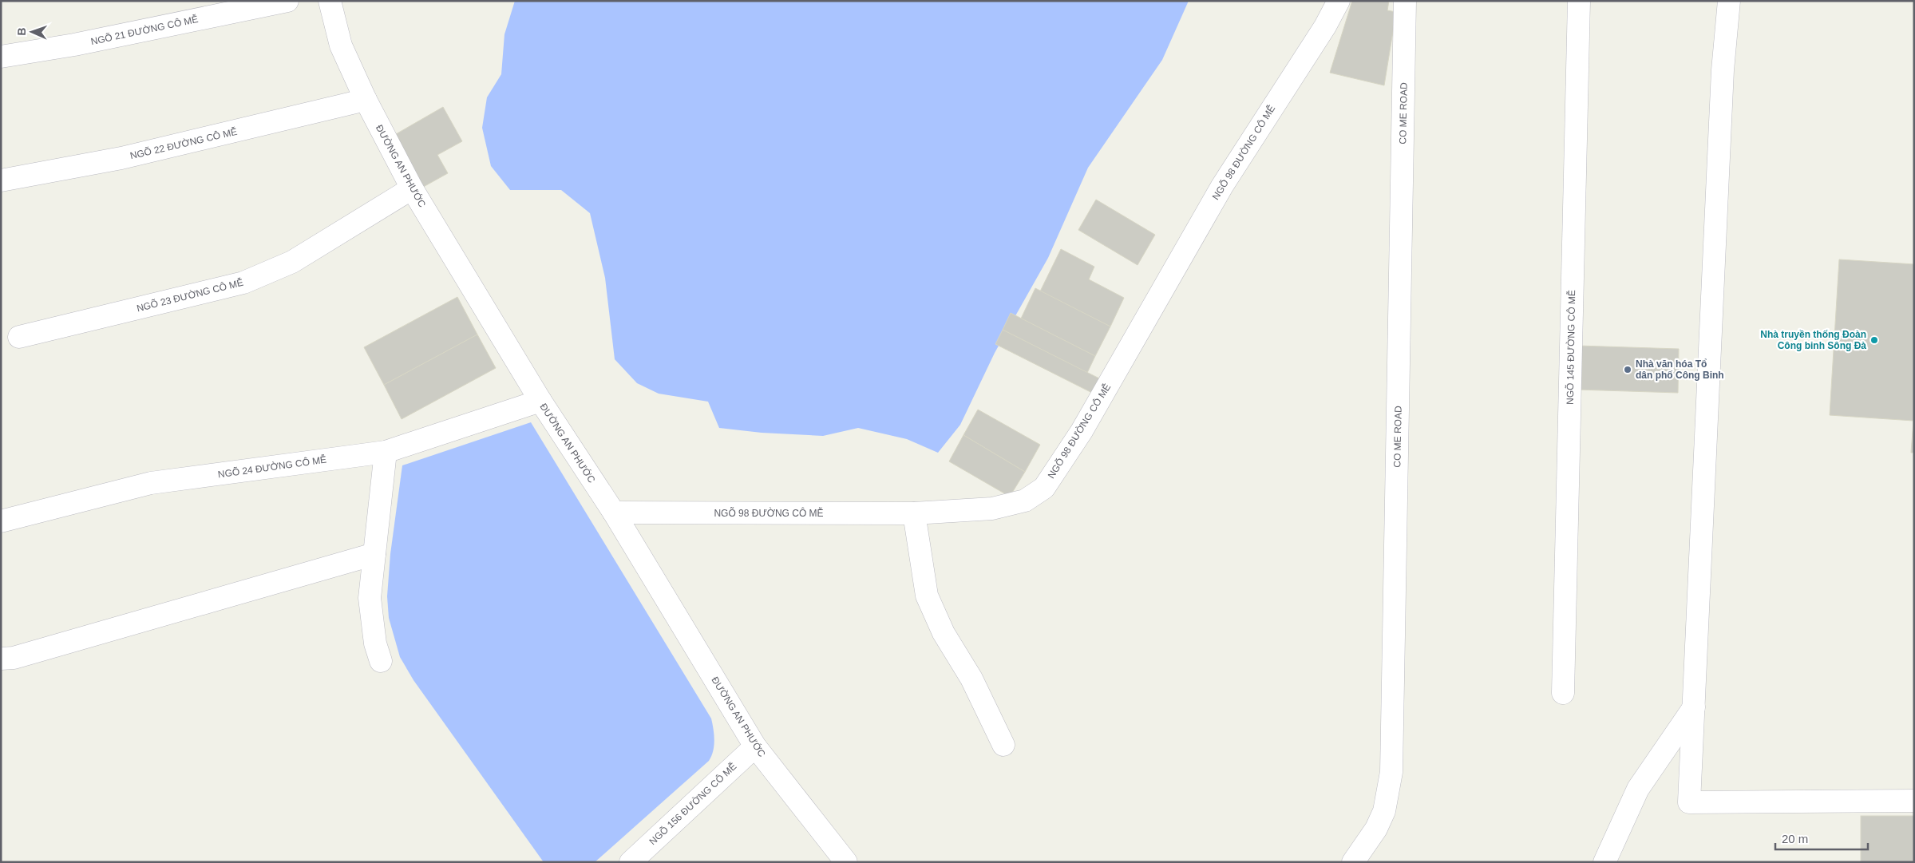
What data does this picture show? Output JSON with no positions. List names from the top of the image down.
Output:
{
  "streets": {
    "street": [
      "NGÕ 21 ĐƯỜNG CÔ MỄ",
      "CO ME ROAD",
      "NGÕ 22 ĐƯỜNG CÔ MỄ",
      "NGÕ 98 ĐƯỜNG CÔ MỄ",
      "ĐƯỜNG AN PHƯỚC",
      "NGÕ 23 ĐƯỜNG CÔ MỄ",
      "NGÕ 145 ĐƯỜNG CÔ MỄ",
      "NGÕ 24 ĐƯỜNG CÔ MỄ",
      "NGÕ 156 ĐƯỜNG CÔ MỄ"
    ]
  },
  "crossings": [
    ["NGÕ 22 ĐƯỜNG CÔ MỄ", "ĐƯỜNG AN PHƯỚC"],
    ["NGÕ 98 ĐƯỜNG CÔ MỄ", "ĐƯỜNG AN PHƯỚC"],
    ["ĐƯỜNG AN PHƯỚC", "NGÕ 23 ĐƯỜNG CÔ MỄ"],
    ["ĐƯỜNG AN PHƯỚC", "NGÕ 24 ĐƯỜNG CÔ MỄ"],
    ["ĐƯỜNG AN PHƯỚC", "NGÕ 156 ĐƯỜNG CÔ MỄ"]
  ],
  "places": ["Nhà truyền thống Đoàn Công binh Sông Đà", "Nhà văn hóa Tổ dân phố Công Binh"],
  "scale_bar": "20 m",
  "north": "left"
}
